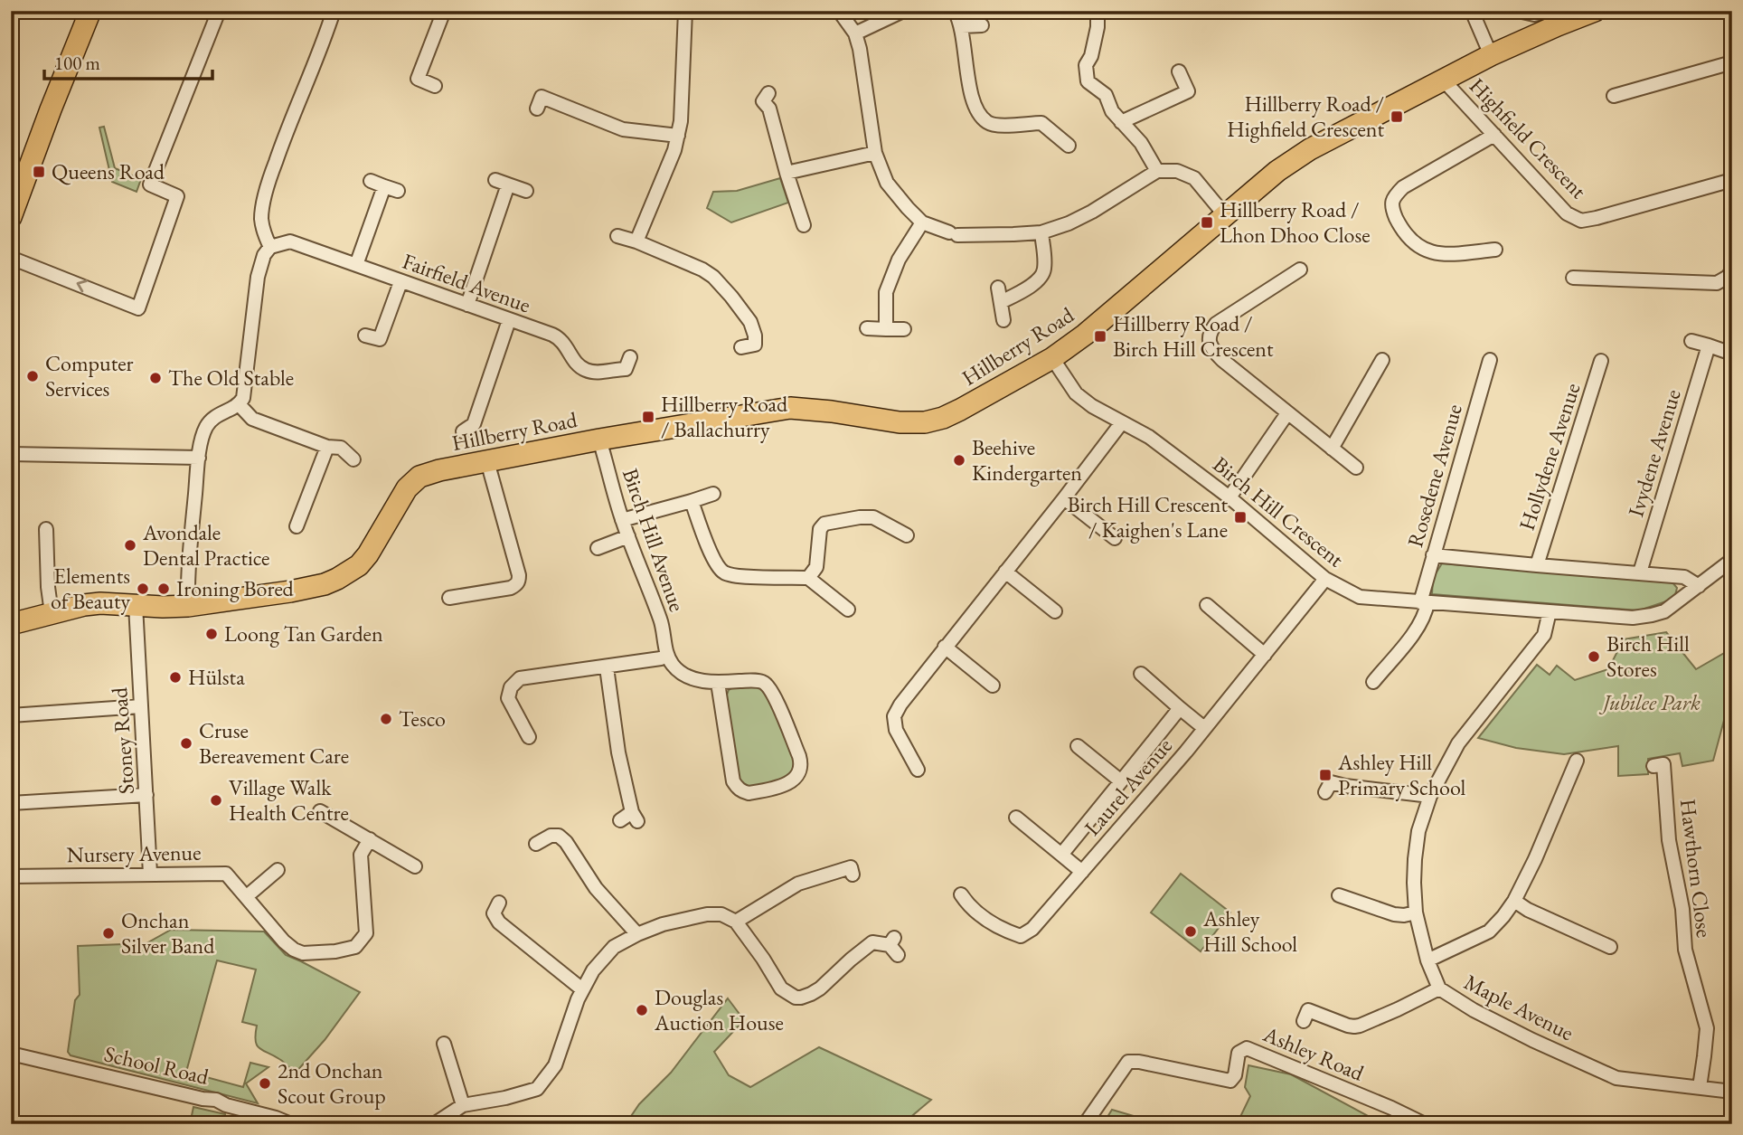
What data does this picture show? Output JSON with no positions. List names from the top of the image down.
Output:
{
  "streets": {
    "highway": ["Hillberry Road"],
    "street": [
      "Highfield Crescent",
      "Fairfield Avenue",
      "Ivydene Avenue",
      "Hollydene Avenue",
      "Rosedene Avenue",
      "Birch Hill Crescent",
      "Birch Hill Avenue",
      "Stoney Road",
      "Laurel Avenue",
      "Nursery Avenue",
      "Hawthorn Close",
      "Maple Avenue",
      "Ashley Road",
      "School Road"
    ]
  },
  "crossings": [
    ["Highfield Crescent", "Hillberry Road"],
    ["Hillberry Road", "Birch Hill Crescent"],
    ["Hillberry Road", "Birch Hill Avenue"],
    ["Rosedene Avenue", "Birch Hill Crescent"],
    ["Birch Hill Crescent", "Laurel Avenue"],
    ["Birch Hill Crescent", "Maple Avenue"],
    ["Stoney Road", "Nursery Avenue"],
    ["Hawthorn Close", "Maple Avenue"]
  ],
  "parks": ["Jubilee Park"],
  "places": {
    "transit": [
      "Hillberry Road / Highfield Crescent",
      "Queens Road",
      "Hillberry Road / Lhon Dhoo Close",
      "Hillberry Road / Birch Hill Crescent",
      "Hillberry Road / Ballachurry",
      "Birch Hill Crescent / Kaighen's Lane",
      "Ashley Hill Primary School"
    ],
    "other": [
      "Computer Services",
      "The Old Stable",
      "Beehive Kindergarten",
      "Avondale Dental Practice",
      "Elements of Beauty",
      "Ironing Bored",
      "Loong Tan Garden",
      "Birch Hill Stores",
      "Hülsta",
      "Tesco",
      "Cruse Bereavement Care",
      "Village Walk Health Centre",
      "Ashley Hill School",
      "Onchan Silver Band",
      "Douglas Auction House",
      "2nd Onchan Scout Group"
    ]
  },
  "scale_bar": "100 m"
}
